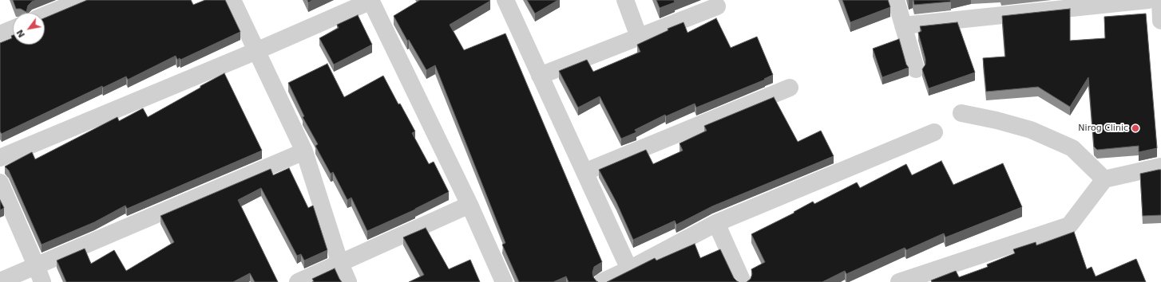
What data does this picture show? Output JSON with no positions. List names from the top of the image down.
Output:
{
  "places": ["Nirog Clinic"],
  "north": "bottom left"
}
